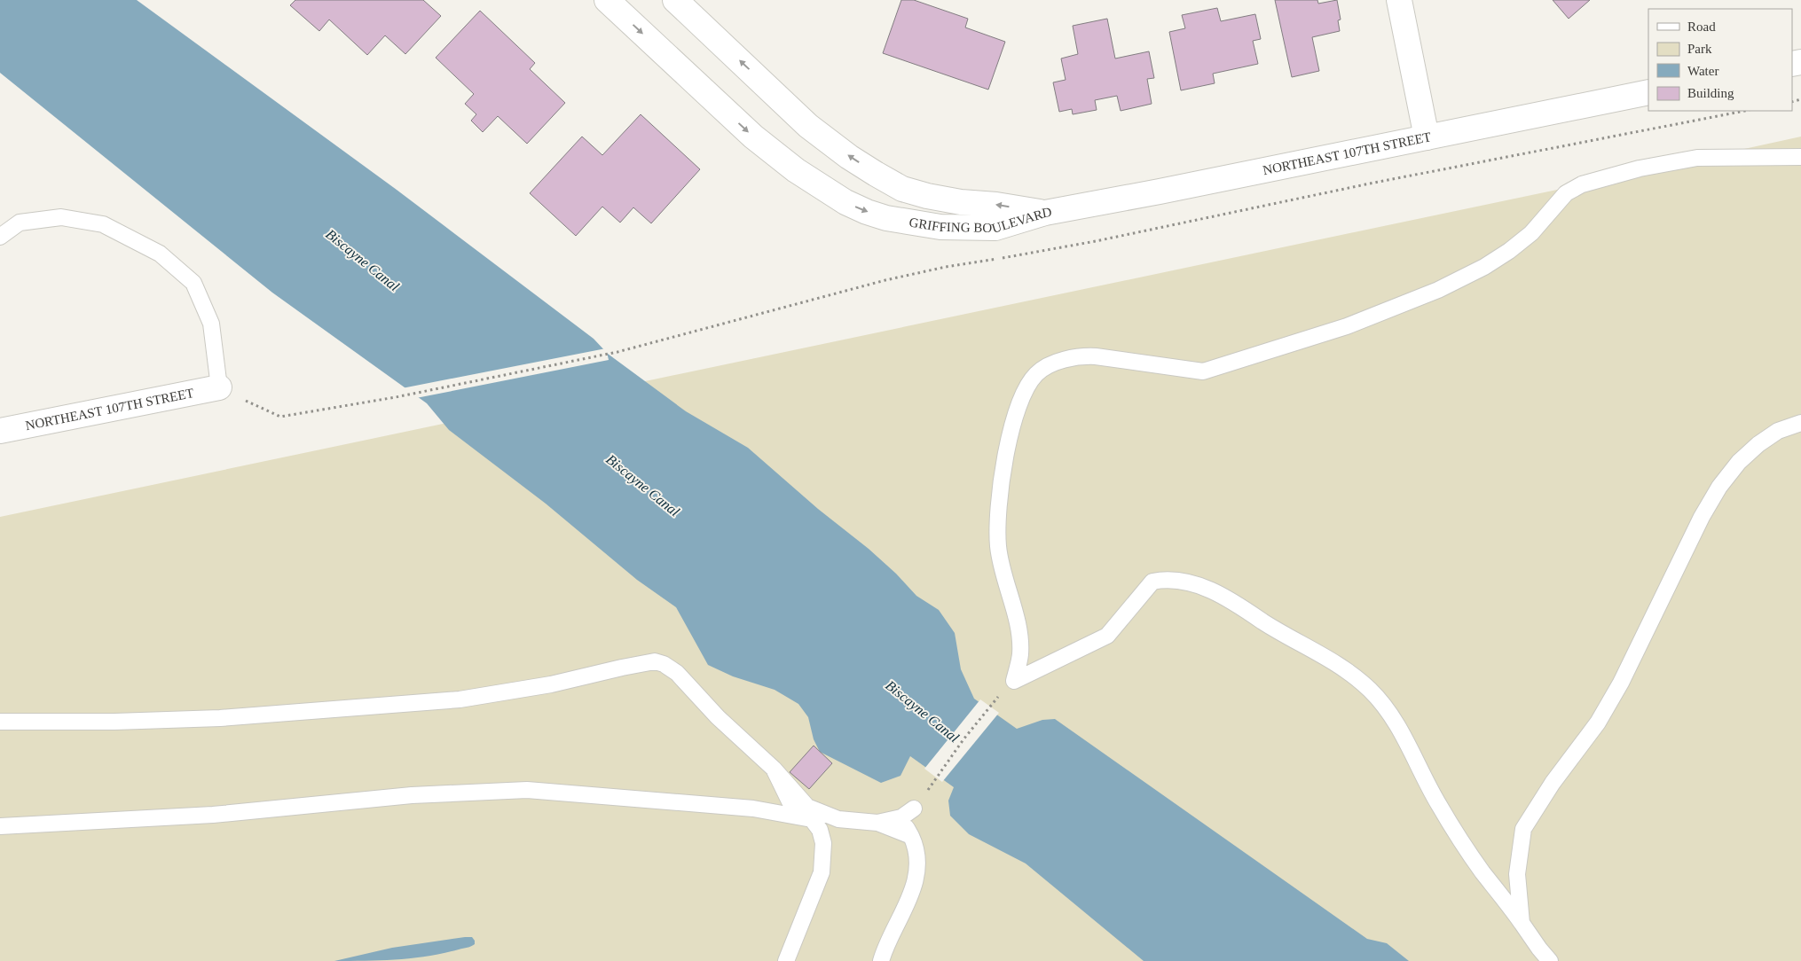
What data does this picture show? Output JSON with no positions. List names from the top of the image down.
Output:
{
  "streets": {
    "street": ["NORTHEAST 107TH STREET", "GRIFFING BOULEVARD"]
  },
  "crossings": [
    ["NORTHEAST 107TH STREET", "GRIFFING BOULEVARD"]
  ],
  "water": ["Biscayne Canal"],
  "legend": [
    "Road",
    "Park",
    "Water",
    "Building"
  ]
}
